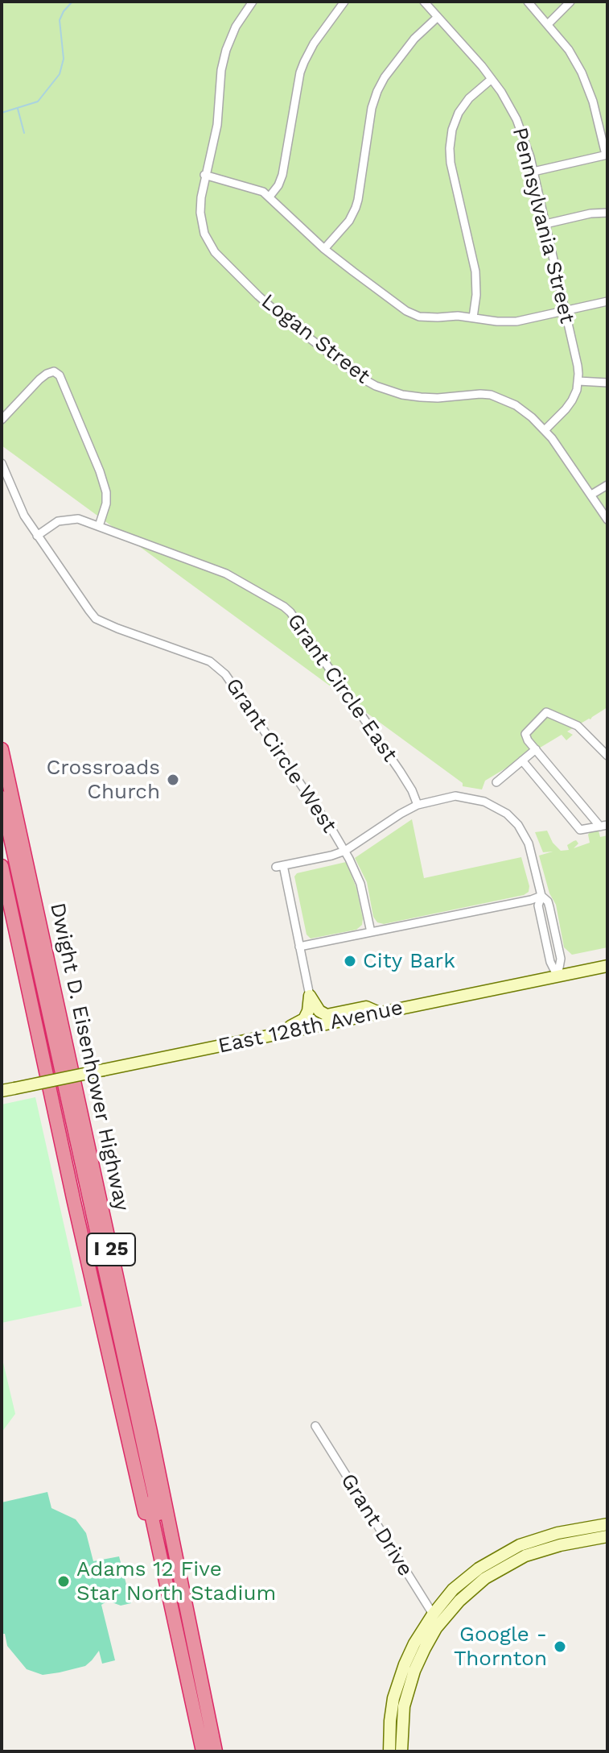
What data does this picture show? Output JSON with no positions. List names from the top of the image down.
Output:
{
  "streets": {
    "highway": ["Dwight D. Eisenhower Highway", "I 25"],
    "main road": ["East 128th Avenue"],
    "street": [
      "Pennsylvania Street",
      "Logan Street",
      "Grant Circle East",
      "Grant Circle West",
      "Grant Drive"
    ]
  },
  "crossings": [
    ["Grant Circle East", "Grant Circle West"]
  ],
  "places": [
    "Crossroads Church",
    "City Bark",
    "Adams 12 Five Star North Stadium",
    "Google - Thornton"
  ]
}
